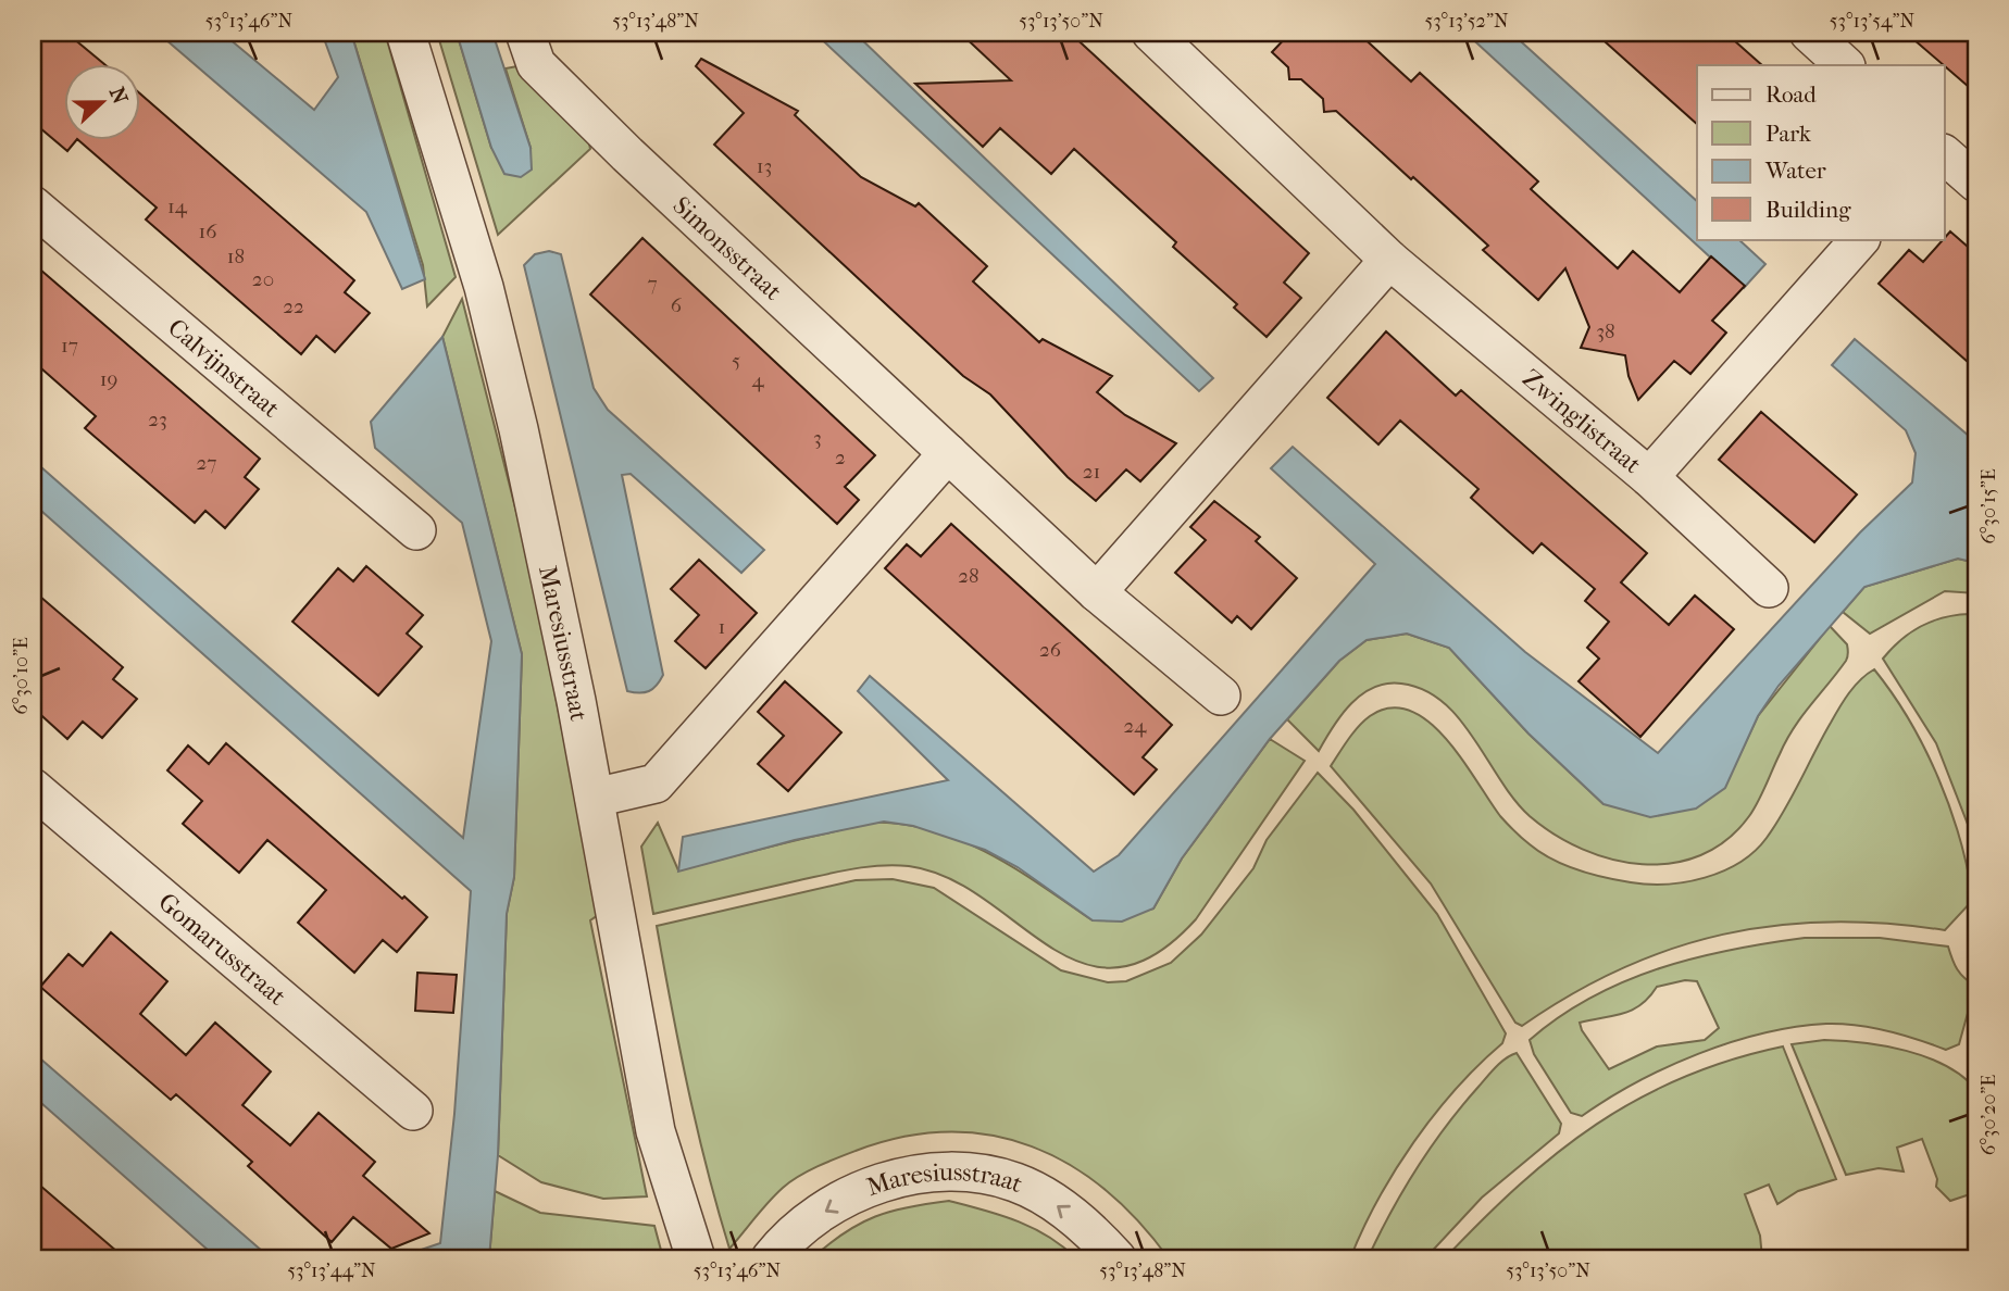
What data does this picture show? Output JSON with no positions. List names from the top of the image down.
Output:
{
  "streets": {
    "street": [
      "Simonsstraat",
      "Calvijnstraat",
      "Zwinglistraat",
      "Maresiusstraat",
      "Gomarusstraat"
    ]
  },
  "house_numbers": [
    "13",
    "14",
    "16",
    "18",
    "20",
    "7",
    "6",
    "22",
    "38",
    "17",
    "5",
    "19",
    "4",
    "23",
    "3",
    "2",
    "27",
    "21",
    "28",
    "1",
    "26",
    "24"
  ],
  "legend": [
    "Road",
    "Park",
    "Water",
    "Building"
  ],
  "north": "right",
  "coordinates": [
    "53°13'46\"N",
    "53°13'48\"N",
    "53°13'50\"N",
    "53°13'52\"N",
    "53°13'54\"N",
    "6°30'15\"E",
    "6°30'10\"E",
    "6°30'20\"E",
    "53°13'44\"N"
  ]
}
